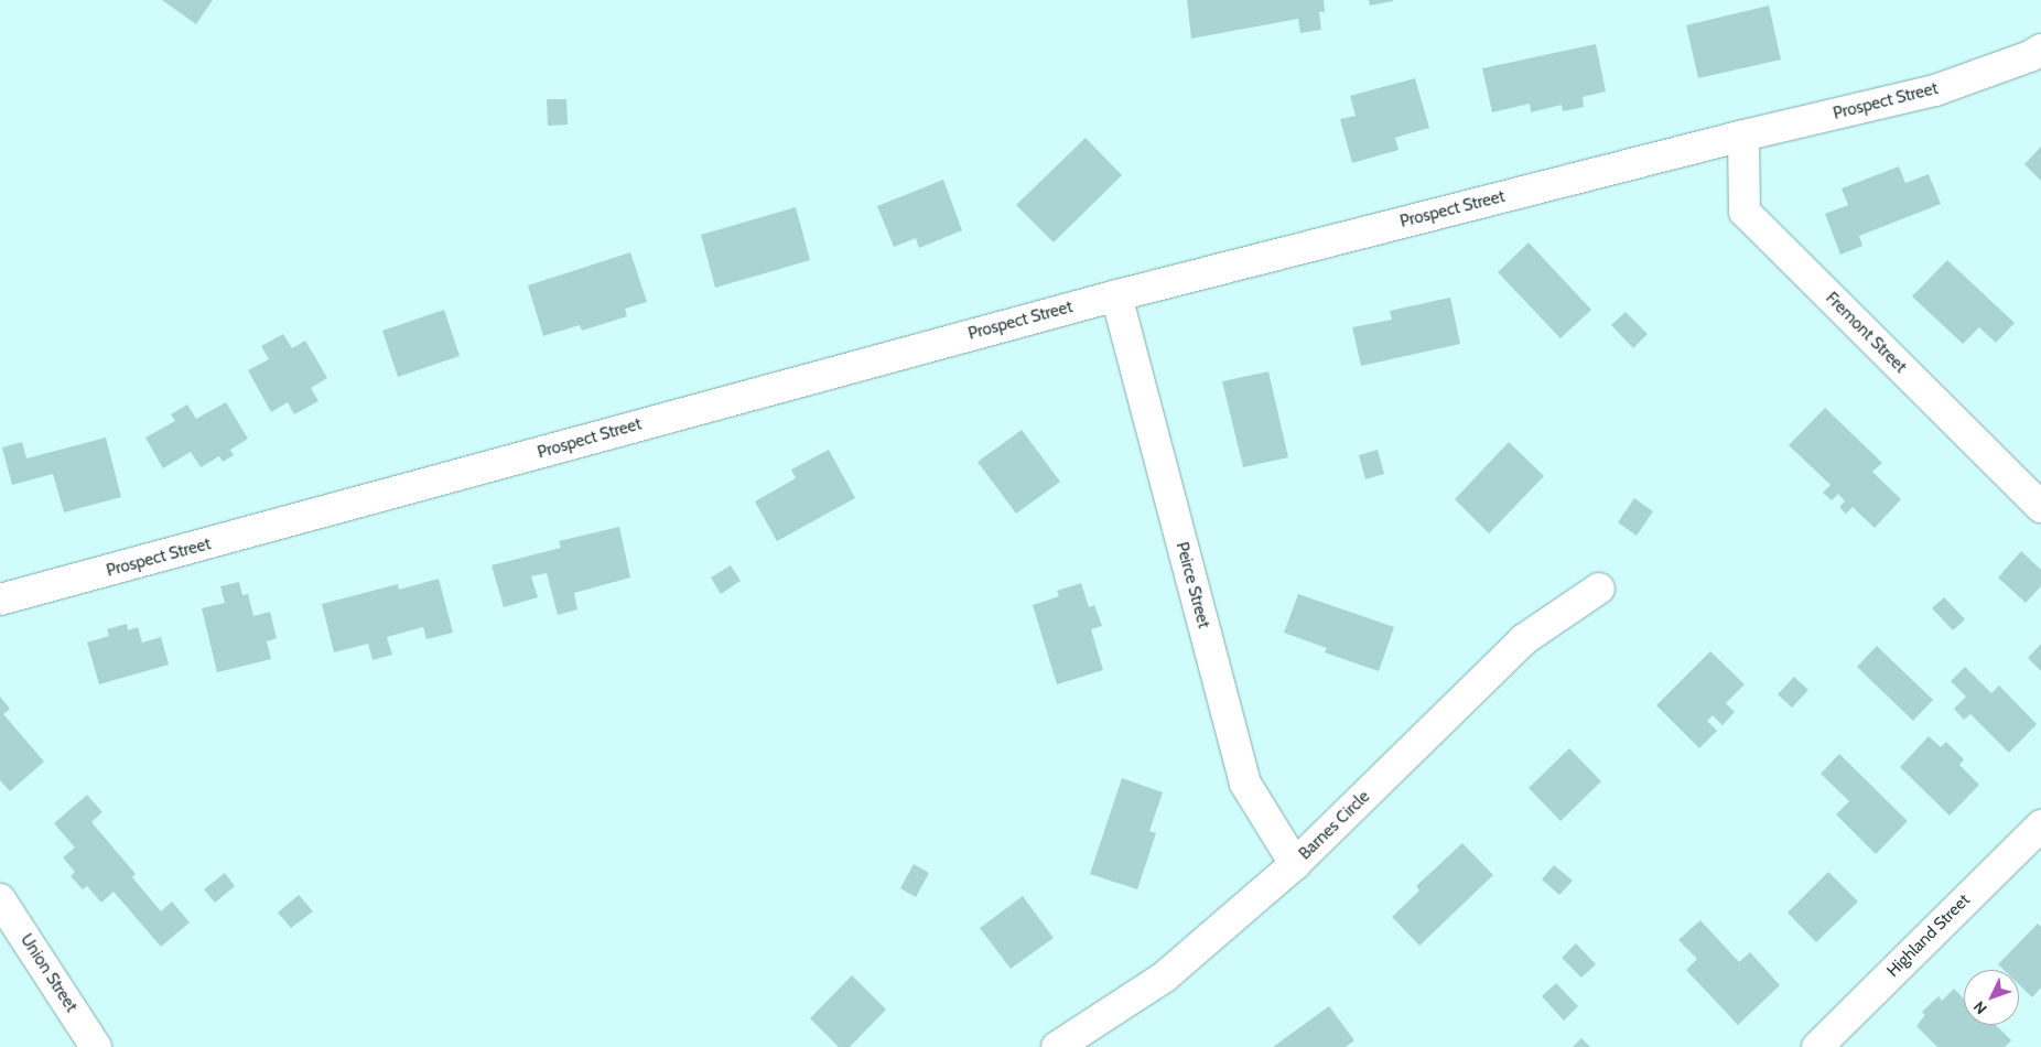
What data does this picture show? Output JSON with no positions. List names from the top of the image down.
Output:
{
  "streets": {
    "street": [
      "Prospect Street",
      "Fremont Street",
      "Peirce Street",
      "Barnes Circle",
      "Highland Street",
      "Union Street"
    ]
  },
  "crossings": [
    ["Prospect Street", "Fremont Street"],
    ["Prospect Street", "Peirce Street"],
    ["Peirce Street", "Barnes Circle"]
  ],
  "north": "bottom left"
}
